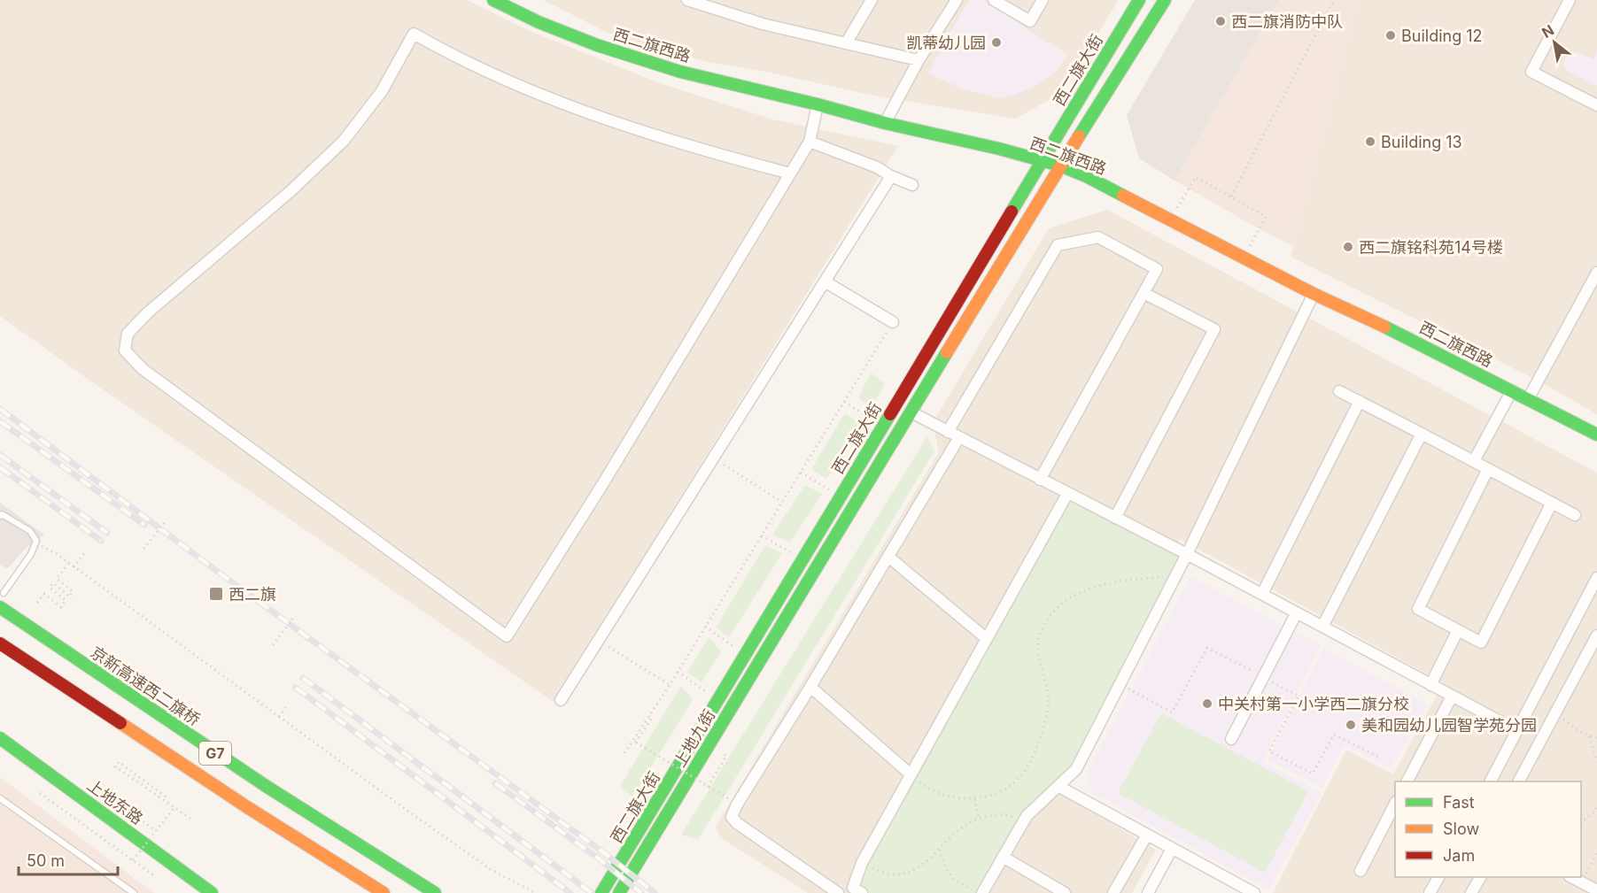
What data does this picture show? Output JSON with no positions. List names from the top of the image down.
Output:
{
  "streets": {
    "main road": [
      "西二旗西路",
      "西二旗大街",
      "京新高速西二旗桥",
      "上地九街",
      "G7",
      "上地东路"
    ]
  },
  "crossings": [
    ["西二旗西路", "西二旗大街"],
    ["西二旗大街", "上地九街"]
  ],
  "places": {
    "other": [
      "西二旗消防中队",
      "Building 12",
      "凯蒂幼儿园",
      "Building 13",
      "西二旗铭科苑14号楼",
      "中关村第一小学西二旗分校",
      "美和园幼儿园智学苑分园"
    ],
    "transit": ["西二旗"]
  },
  "legend": ["Fast", "Slow", "Jam"],
  "scale_bar": "50 m",
  "north": "top left"
}
